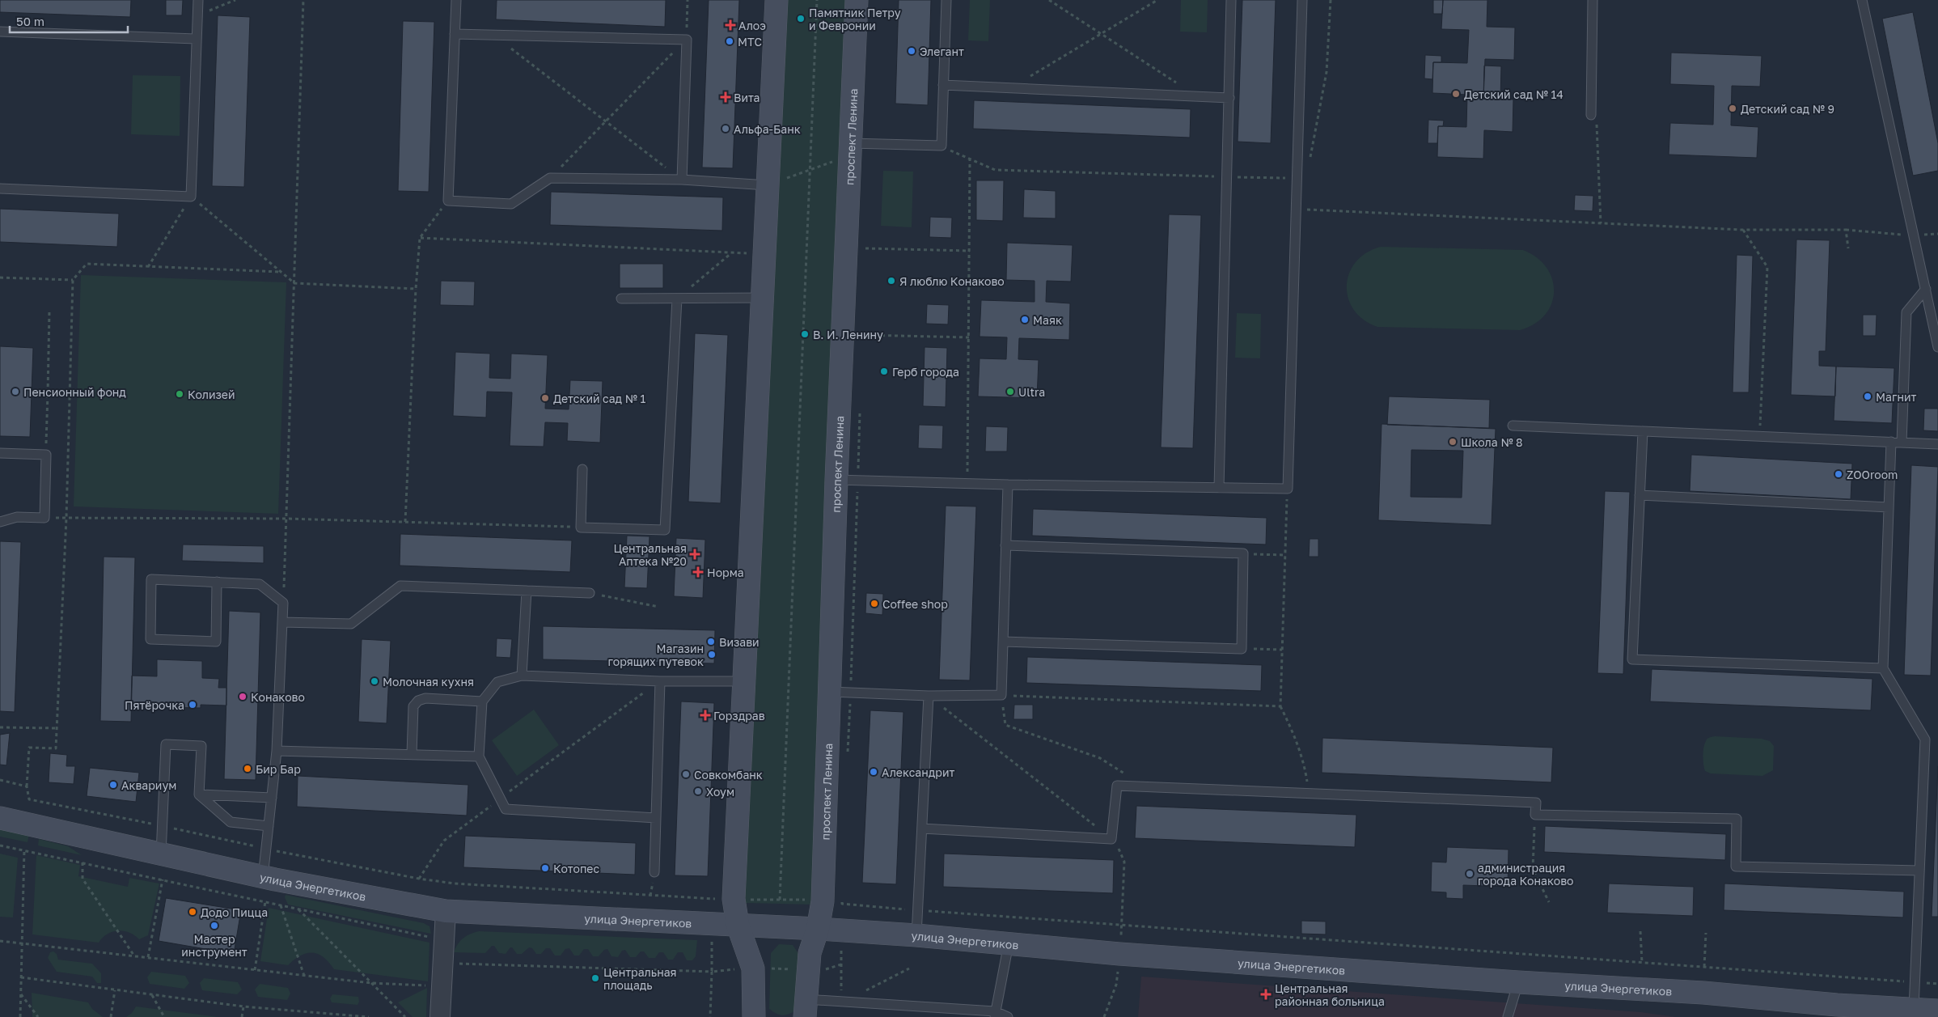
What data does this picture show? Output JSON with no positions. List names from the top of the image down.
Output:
{
  "streets": {
    "street": ["проспект Ленина", "улица Энергетиков"]
  },
  "crossings": [
    ["проспект Ленина", "улица Энергетиков"]
  ],
  "places": {
    "other": [
      "Памятник Петру и Февронии",
      "МТС",
      "Элегант",
      "Детский сад № 14",
      "Детский сад № 9",
      "Альфа-Банк",
      "Я люблю Конаково",
      "Маяк",
      "В. И. Ленину",
      "Герб города",
      "Пенсионный фонд",
      "Ultra",
      "Колизей",
      "Магнит",
      "Детский сад № 1",
      "Школа № 8",
      "ZOOroom",
      "Coffee shop",
      "Визави",
      "Магазин горящих путевок",
      "Молочная кухня",
      "Конаково",
      "Пятёрочка",
      "Бир Бар",
      "Александрит",
      "Совкомбанк",
      "Аквариум",
      "Хоум",
      "Котопес",
      "администрация города Конаково",
      "Додо Пицца",
      "Мастер инструмент",
      "Центральная площадь"
    ],
    "health": [
      "Алоэ",
      "Вита",
      "Центральная Аптека №20",
      "Норма",
      "Горздрав",
      "Центральная районная больница"
    ]
  },
  "scale_bar": "50 m"
}
